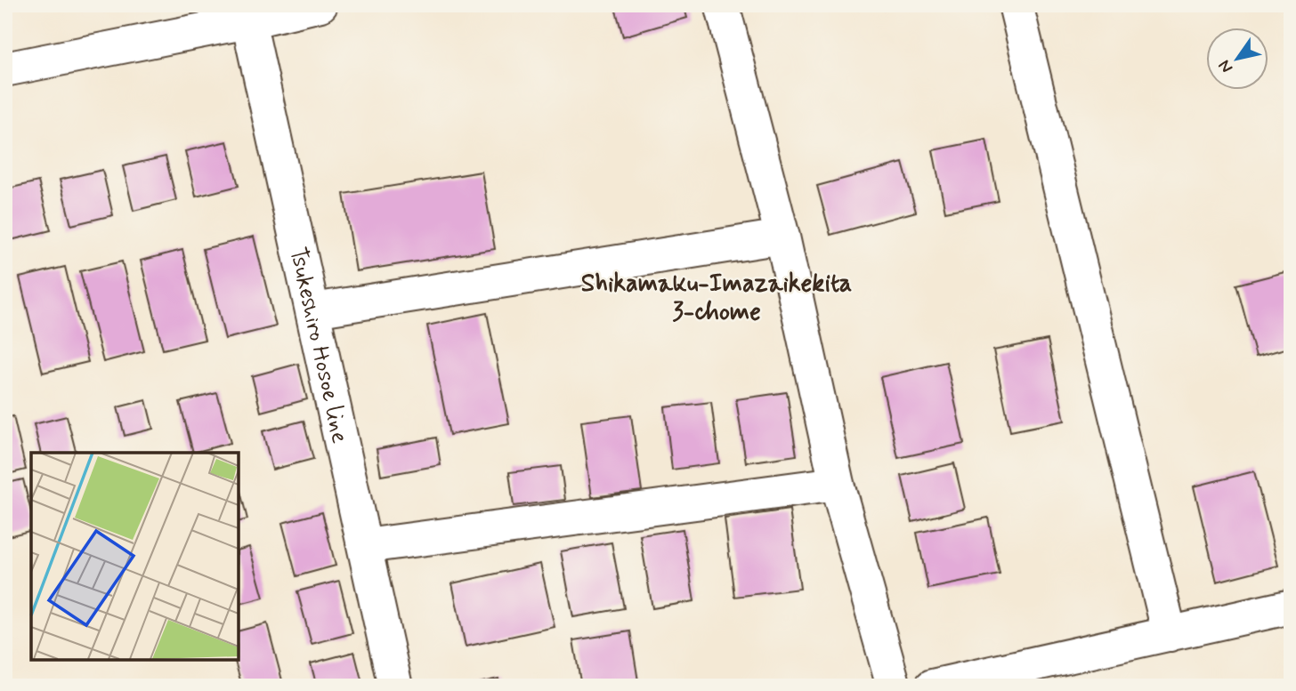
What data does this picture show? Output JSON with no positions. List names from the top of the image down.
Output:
{
  "streets": {
    "street": ["Tsukeshiro Hosoe line"]
  },
  "districts": ["Shikamaku-Imazaikekita 3-chome"],
  "north": "bottom left"
}
